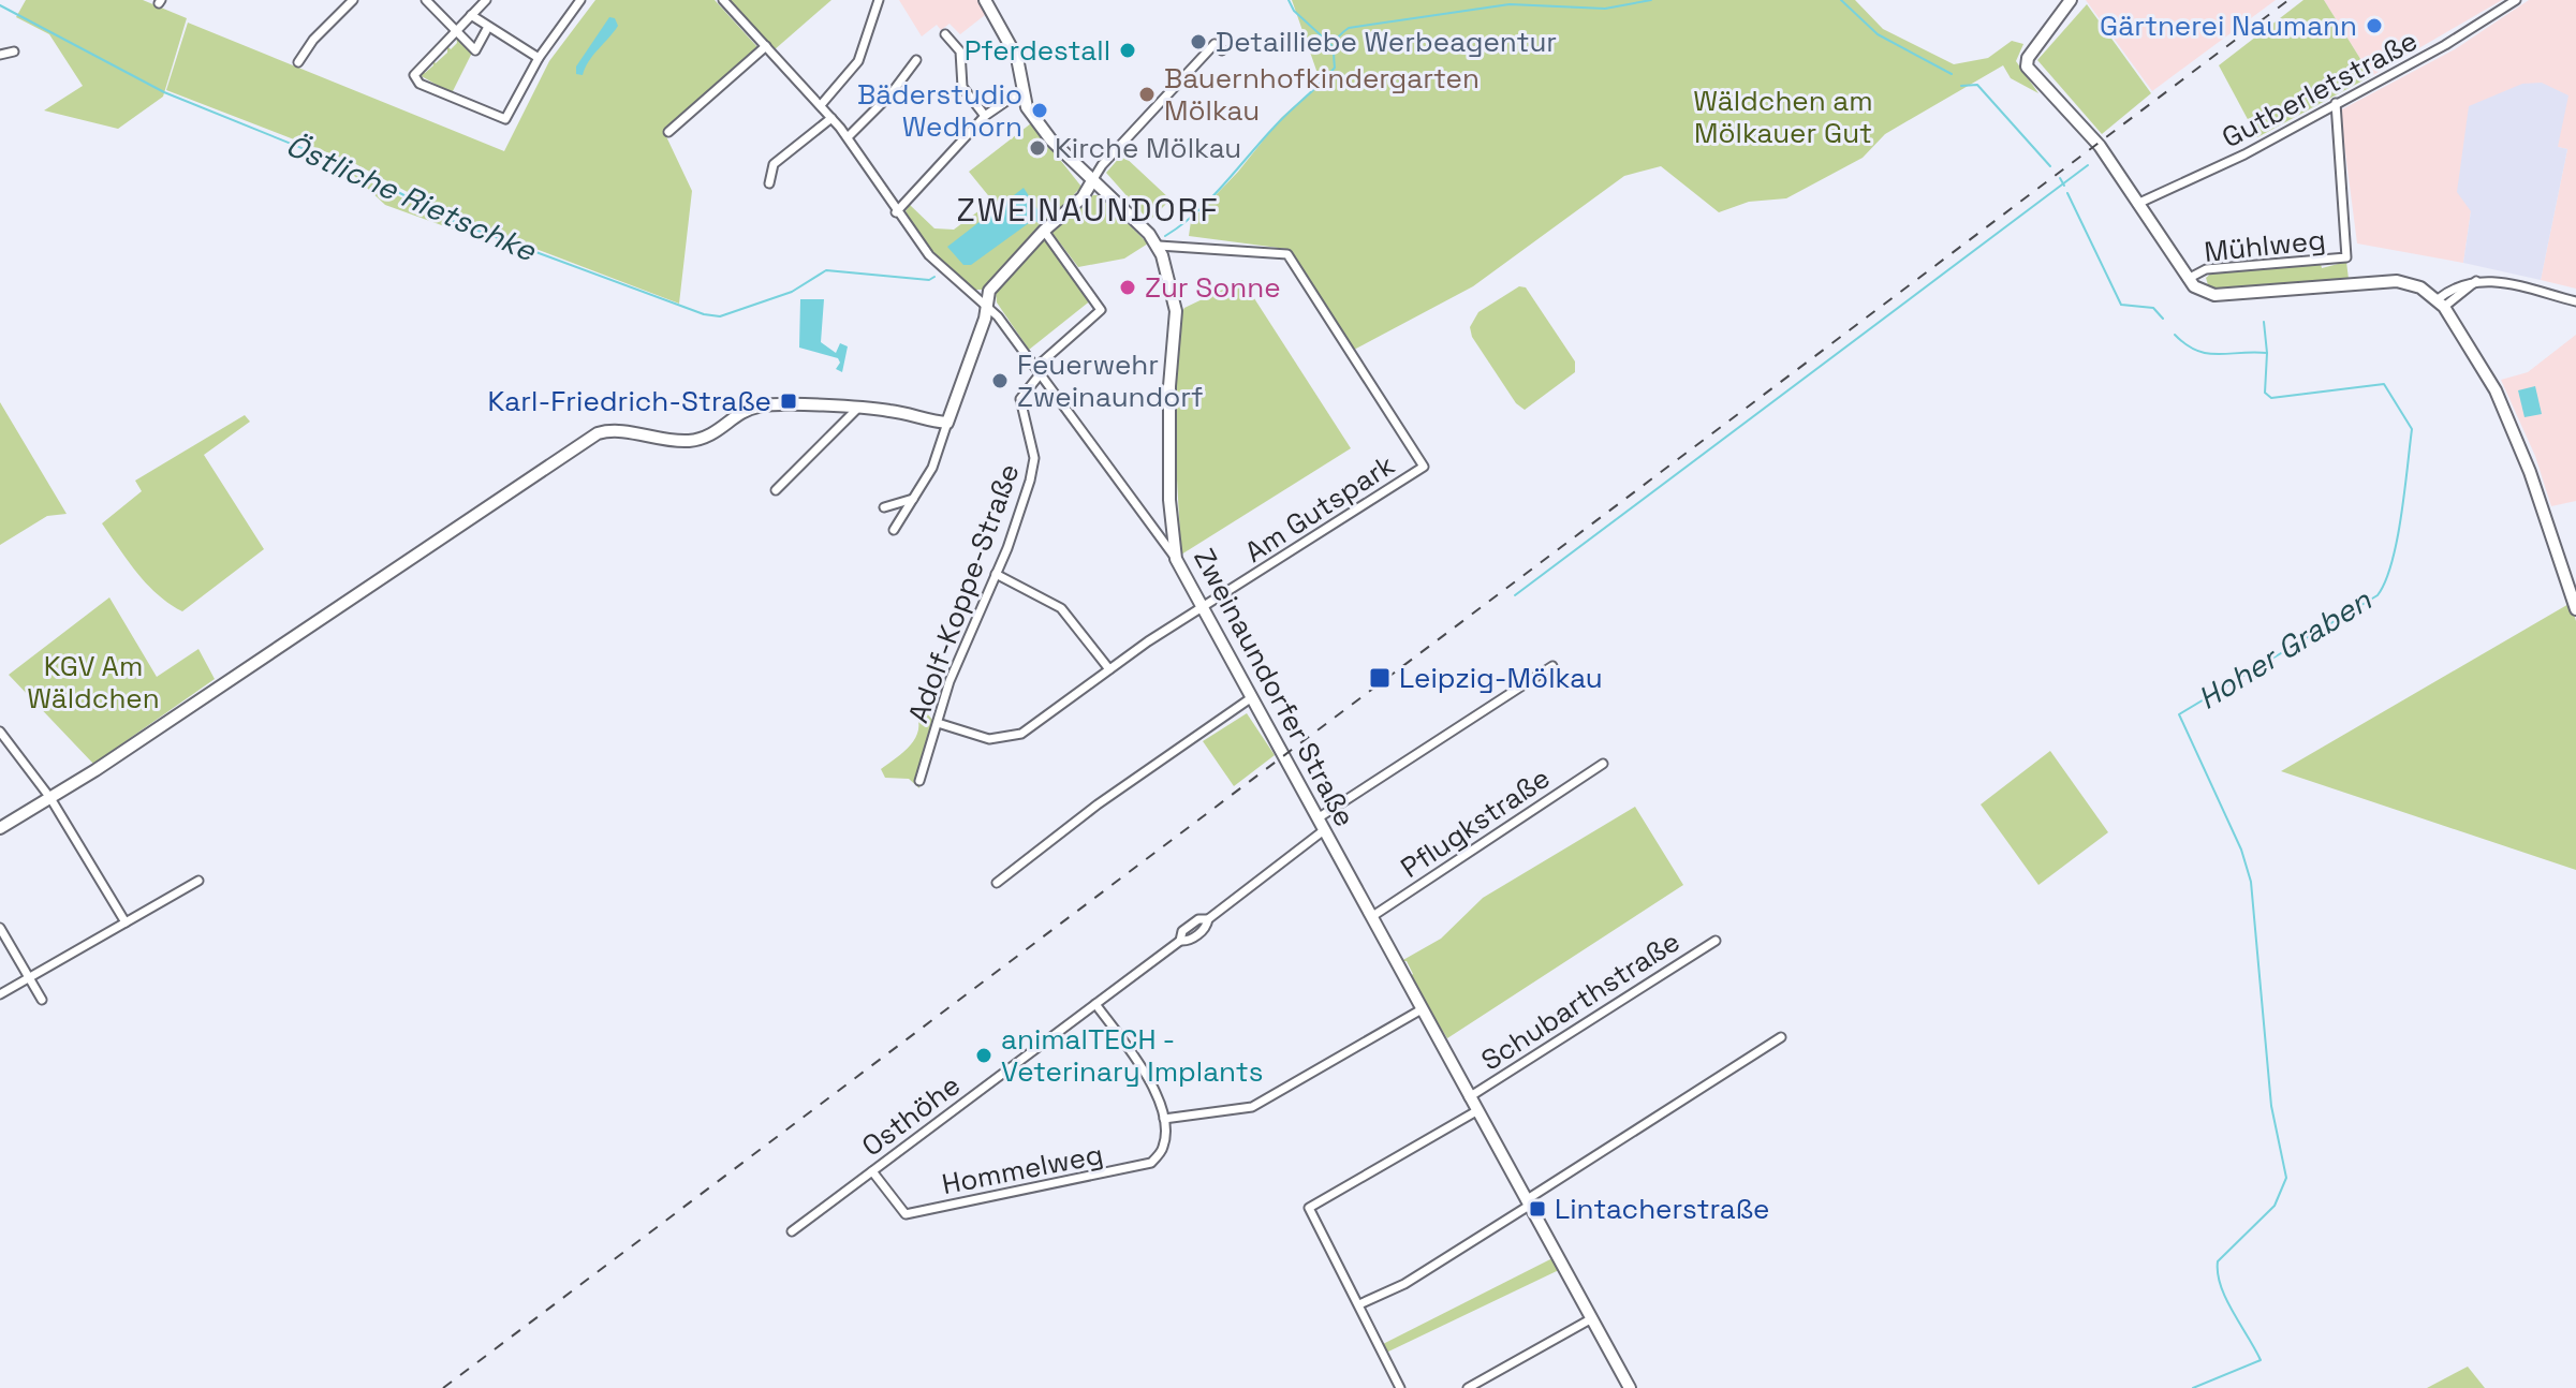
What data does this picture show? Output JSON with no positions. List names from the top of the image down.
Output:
{
  "streets": {
    "street": [
      "Gutberletstraße",
      "Mühlweg",
      "Am Gutspark",
      "Adolf-Koppe-Straße",
      "Zweinaundorfer Straße",
      "Pflugkstraße",
      "Schubarthstraße",
      "Osthöhe",
      "Hommelweg"
    ]
  },
  "crossings": [
    ["Gutberletstraße", "Mühlweg"],
    ["Am Gutspark", "Adolf-Koppe-Straße"],
    ["Am Gutspark", "Zweinaundorfer Straße"],
    ["Zweinaundorfer Straße", "Pflugkstraße"],
    ["Zweinaundorfer Straße", "Schubarthstraße"],
    ["Zweinaundorfer Straße", "Osthöhe"],
    ["Osthöhe", "Hommelweg"]
  ],
  "districts": ["ZWEINAUNDORF"],
  "water": ["Östliche Rietschke", "Hoher Graben"],
  "parks": ["Wäldchen am Mölkauer Gut", "KGV Am Wäldchen"],
  "places": {
    "other": [
      "Gärtnerei Naumann",
      "Detailliebe Werbeagentur",
      "Pferdestall",
      "Bauernhofkindergarten Mölkau",
      "Bäderstudio Wedhorn",
      "Kirche Mölkau",
      "Zur Sonne",
      "Feuerwehr Zweinaundorf",
      "animalTECH - Veterinary Implants"
    ],
    "transit": ["Karl-Friedrich-Straße", "Leipzig-Mölkau", "Lintacherstraße"]
  }
}
